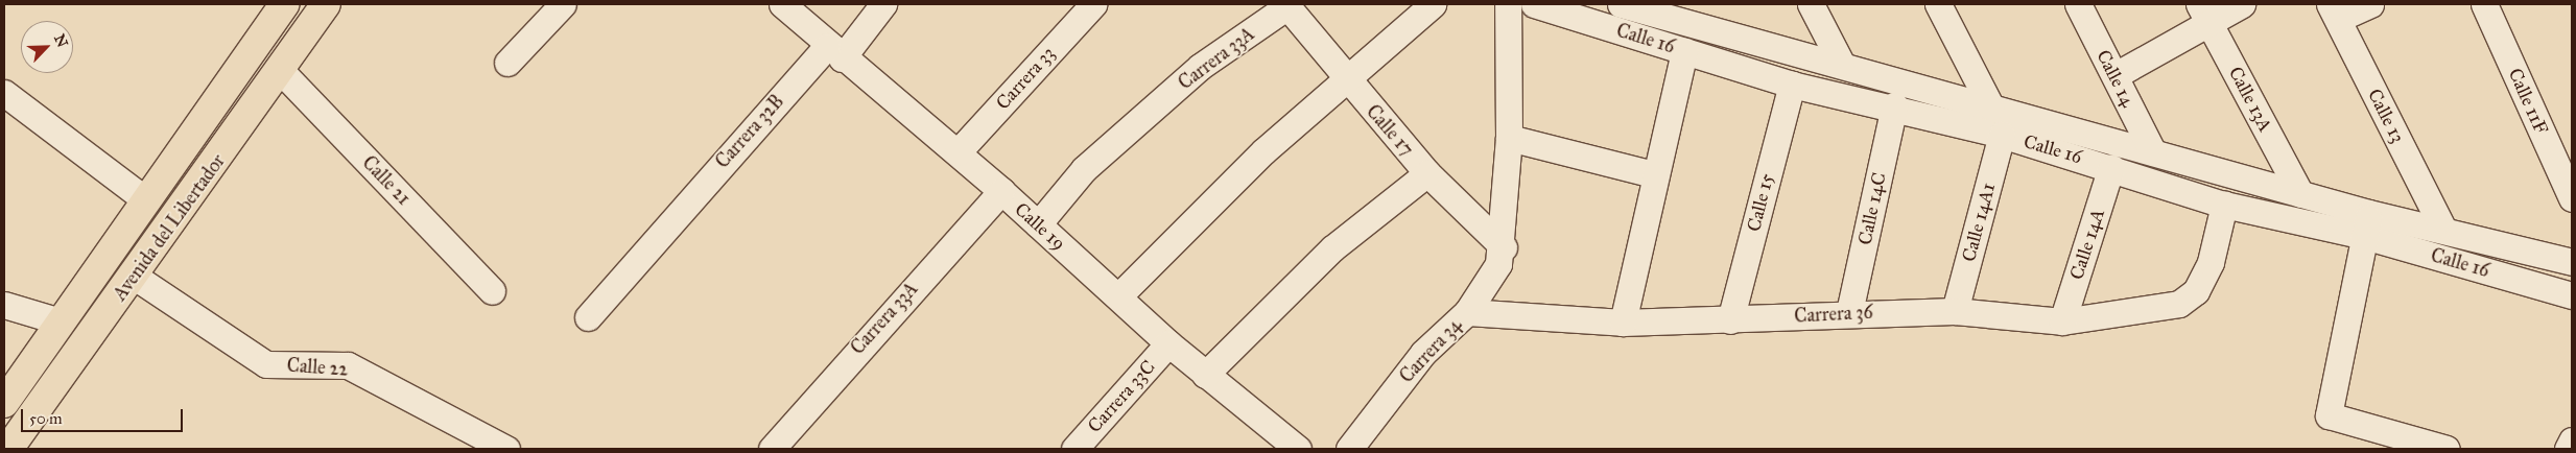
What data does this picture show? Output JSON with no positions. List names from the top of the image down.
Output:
{
  "streets": {
    "main road": ["Avenida del Libertador"],
    "street": [
      "Calle 16",
      "Carrera 33A",
      "Carrera 33",
      "Calle 14",
      "Calle 13A",
      "Calle 11F",
      "Calle 13",
      "Calle 17",
      "Carrera 32B",
      "Calle 21",
      "Calle 15",
      "Calle 14C",
      "Calle 14A1",
      "Calle 19",
      "Calle 14A",
      "Carrera 36",
      "Carrera 34",
      "Calle 22",
      "Carrera 33C"
    ]
  },
  "crossings": [
    ["Calle 16", "Calle 14"],
    ["Calle 16", "Calle 13A"],
    ["Calle 16", "Calle 13"],
    ["Calle 16", "Calle 15"],
    ["Calle 16", "Calle 14C"],
    ["Calle 16", "Calle 14A1"],
    ["Calle 16", "Calle 14A"],
    ["Calle 16", "Carrera 36"],
    ["Carrera 33A", "Calle 17"],
    ["Carrera 33A", "Calle 19"],
    ["Carrera 33", "Calle 19"],
    ["Calle 17", "Carrera 34"],
    ["Carrera 32B", "Calle 19"],
    ["Calle 21", "Avenida del Libertador"],
    ["Calle 15", "Carrera 36"],
    ["Calle 14C", "Carrera 36"],
    ["Calle 14A1", "Carrera 36"],
    ["Calle 19", "Carrera 33C"],
    ["Avenida del Libertador", "Calle 22"],
    ["Calle 14A", "Carrera 36"],
    ["Carrera 36", "Carrera 34"]
  ],
  "scale_bar": "50 m",
  "north": "top right"
}
